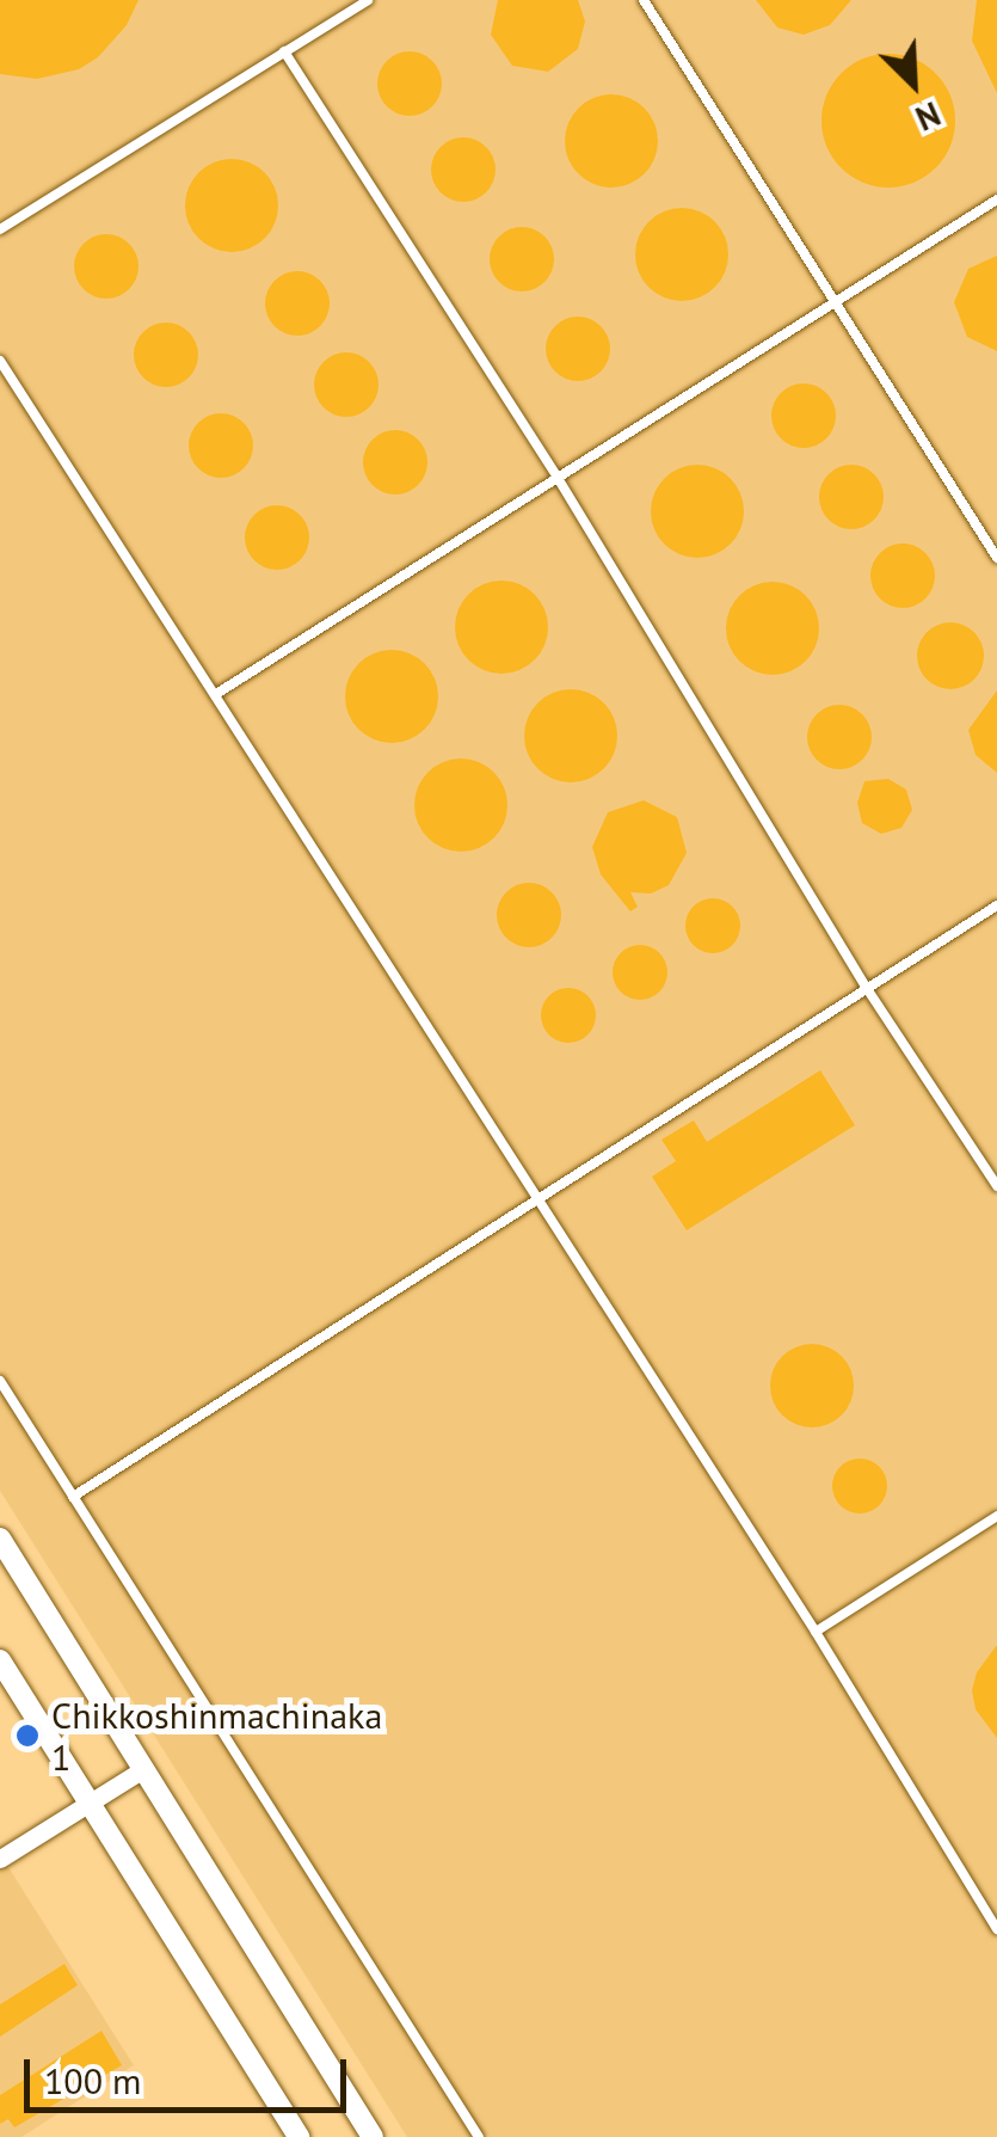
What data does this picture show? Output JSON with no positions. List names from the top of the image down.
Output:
{
  "places": ["Chikkoshinmachinaka 1"],
  "scale_bar": "100 m",
  "north": "bottom right"
}
